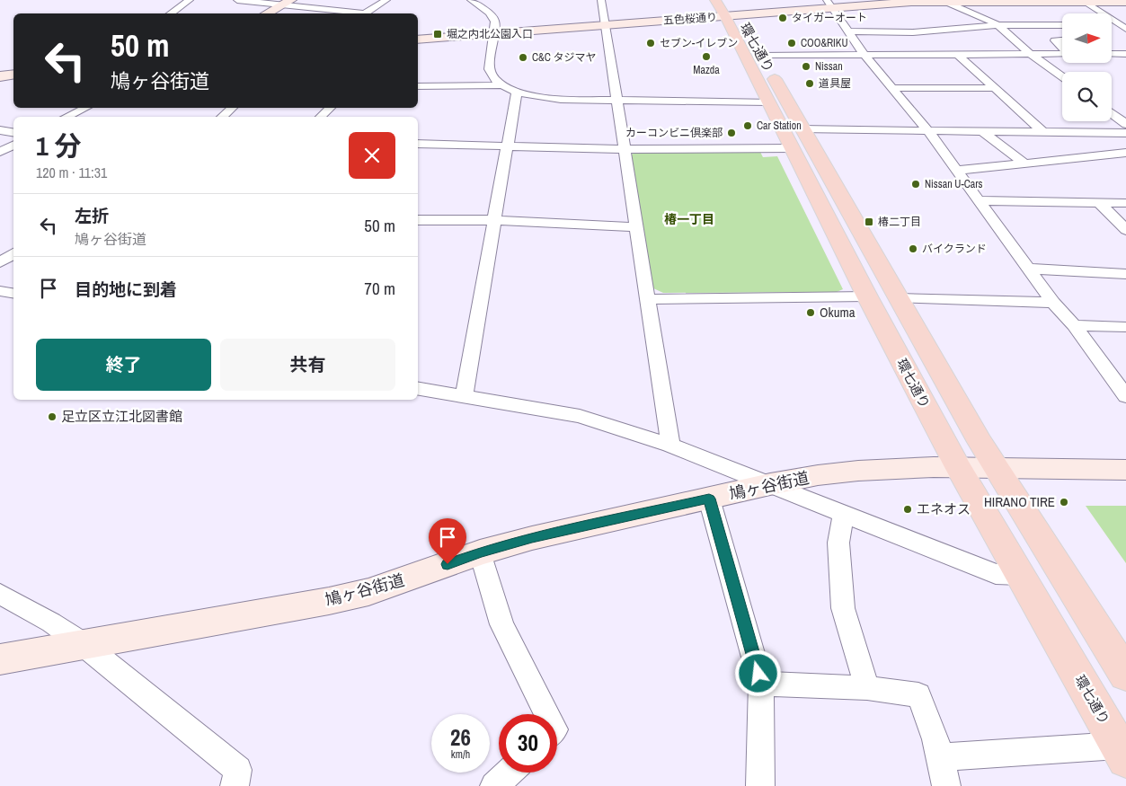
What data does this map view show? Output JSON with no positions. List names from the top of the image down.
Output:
{
  "streets": {
    "main road": ["環七通り"],
    "street": ["五色桜通り", "鳩ヶ谷街道"]
  },
  "crossings": [
    ["五色桜通り", "環七通り"],
    ["環七通り", "鳩ヶ谷街道"]
  ],
  "districts": ["椿一丁目"],
  "places": {
    "other": [
      "タイガーオート",
      "セブン-イレブン",
      "COO&RIKU",
      "Mazda",
      "C&C タジマヤ",
      "Nissan",
      "道具屋",
      "Car Station",
      "カーコンビニ倶楽部",
      "Nissan U-Cars",
      "バイクランド",
      "Okuma",
      "足立区立江北図書館",
      "HIRANO TIRE",
      "エネオス"
    ],
    "transit": ["堀之内北公園入口", "椿二丁目"]
  },
  "north": "right",
  "page": {
    "turn": ["50 m", "鳩ヶ谷街道"],
    "heading": ["1 分", "120 m · 11:31"],
    "list": [
      {
        "name": "左折",
        "note": "鳩ヶ谷街道",
        "value": "50 m"
      },
      {
        "name": "目的地に到着",
        "value": "70 m"
      }
    ],
    "buttons": ["終了", "共有"],
    "speed": "26 km/h",
    "limit": "30"
  }
}
